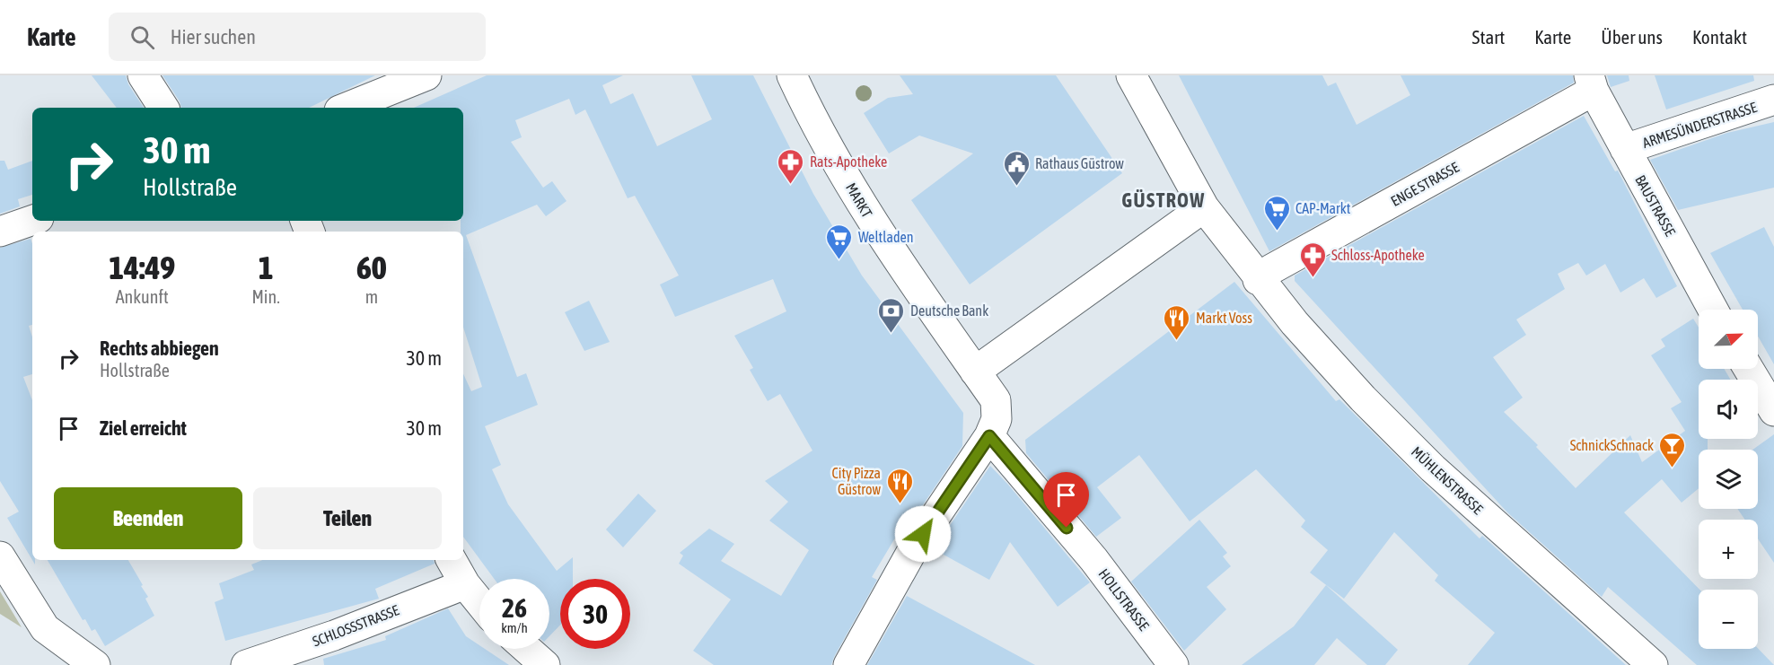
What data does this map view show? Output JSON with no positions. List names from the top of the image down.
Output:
{
  "streets": {
    "street": [
      "ARMESÜNDERSTRASSE",
      "ENGE STRASSE",
      "MARKT",
      "BAUSTRASSE",
      "MÜHLENSTRASSE",
      "HOLLSTRASSE",
      "SCHLOSSSTRASSE"
    ]
  },
  "crossings": [
    ["ARMESÜNDERSTRASSE", "BAUSTRASSE"],
    ["ENGE STRASSE", "BAUSTRASSE"],
    ["ENGE STRASSE", "MÜHLENSTRASSE"],
    ["MARKT", "HOLLSTRASSE"]
  ],
  "districts": ["GÜSTROW"],
  "places": {
    "pharmacy": ["Rats-Apotheke", "Schloss-Apotheke"],
    "public building": ["Rathaus Güstrow"],
    "supermarket": ["CAP-Markt", "Weltladen"],
    "bank": ["Deutsche Bank"],
    "restaurant": ["Markt Voss", "City Pizza Güstrow"],
    "bar": ["SchnickSchnack"]
  },
  "north": "top right",
  "page": {
    "header": "Karte",
    "search": "Hier suchen",
    "nav": [
      "Start",
      "Karte",
      "Über uns",
      "Kontakt"
    ],
    "turn": ["30 m", "Hollstraße"],
    "eta": [
      "14:49",
      "Ankunft",
      "1",
      "Min.",
      "60",
      "m"
    ],
    "map_buttons": ["+", "−"],
    "list": [
      {
        "name": "Rechts abbiegen",
        "note": "Hollstraße",
        "value": "30 m"
      },
      {
        "name": "Ziel erreicht",
        "value": "30 m"
      }
    ],
    "buttons": ["Beenden", "Teilen"],
    "speed": "26 km/h",
    "limit": "30"
  }
}
